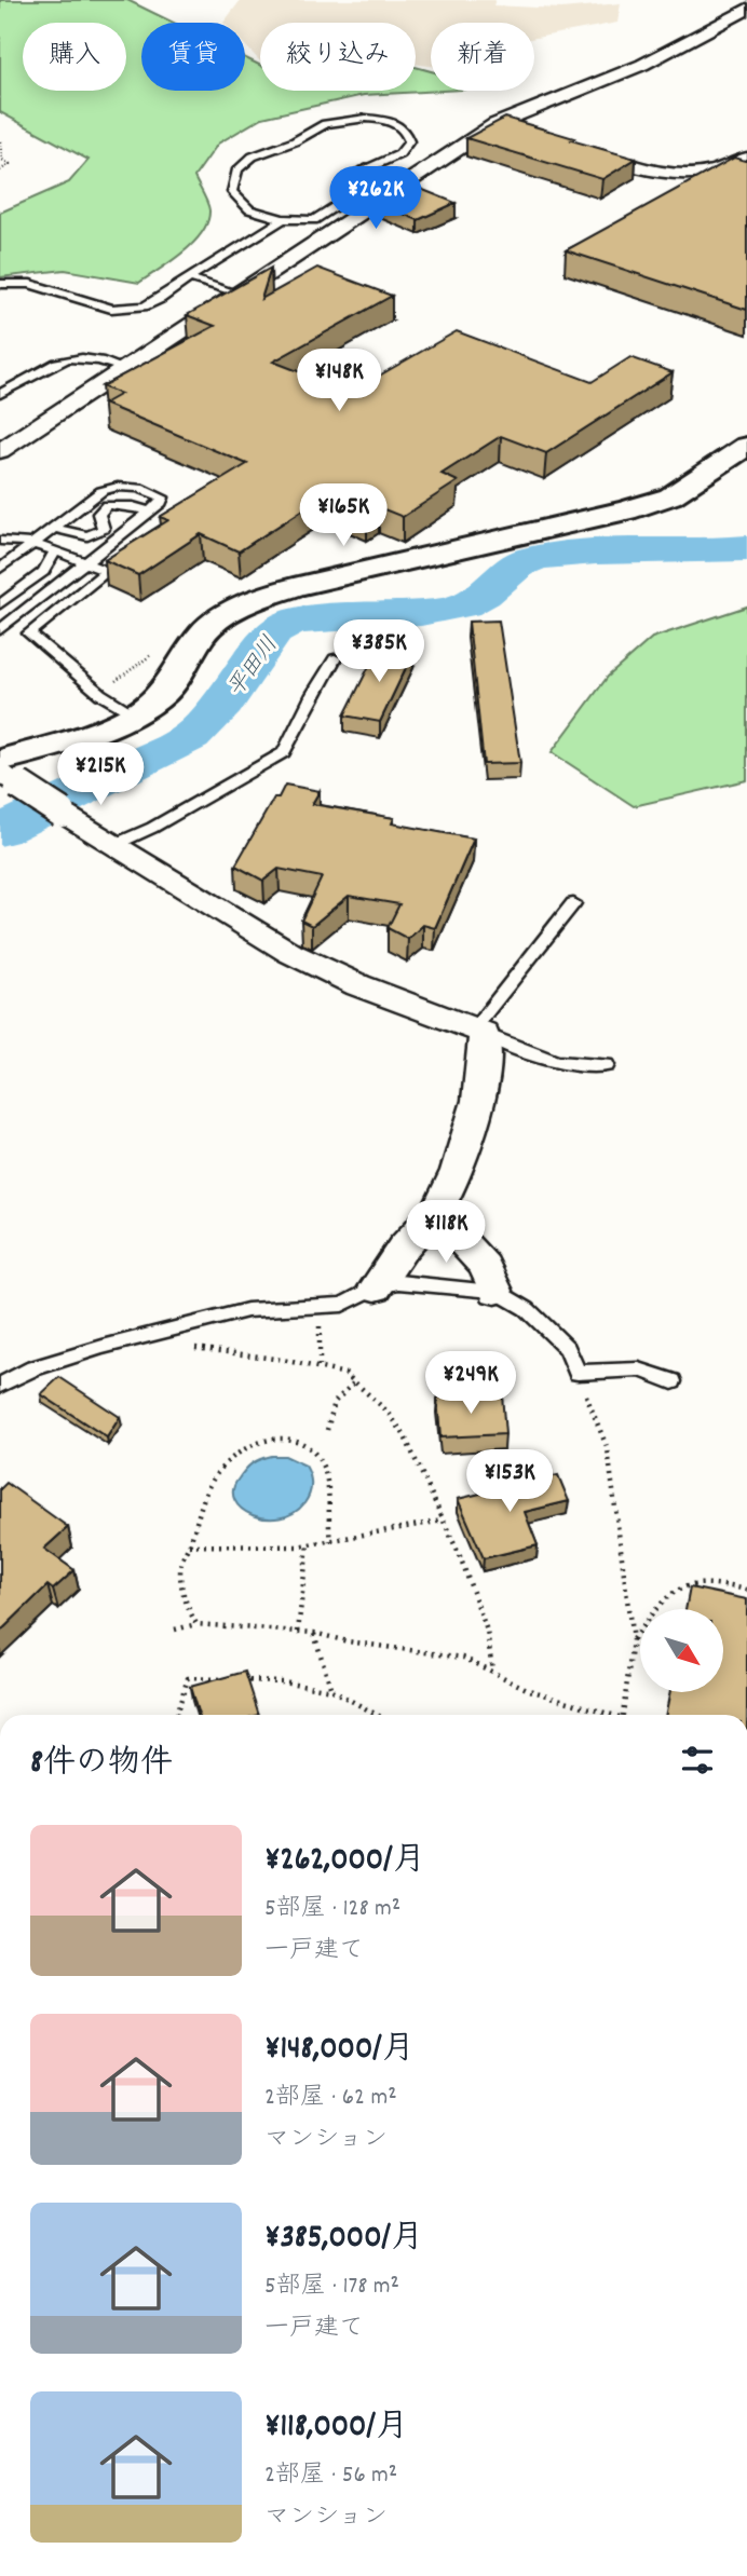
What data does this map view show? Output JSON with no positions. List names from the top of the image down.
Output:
{
  "water": ["平田川"],
  "north": "bottom right",
  "page": {
    "chip": [
      "購入",
      "賃貸",
      "絞り込み",
      "新着"
    ],
    "price": [
      "¥262K",
      "¥148K",
      "¥165K",
      "¥385K",
      "¥215K",
      "¥118K",
      "¥249K",
      "¥153K"
    ],
    "heading": "8件の物件",
    "list": [
      {
        "name": "¥262,000/月",
        "note": "5部屋 · 128 m² · 一戸建て"
      },
      {
        "name": "¥148,000/月",
        "note": "2部屋 · 62 m² · マンション"
      },
      {
        "name": "¥385,000/月",
        "note": "5部屋 · 178 m² · 一戸建て"
      },
      {
        "name": "¥118,000/月",
        "note": "2部屋 · 56 m² · マンション"
      }
    ]
  }
}
